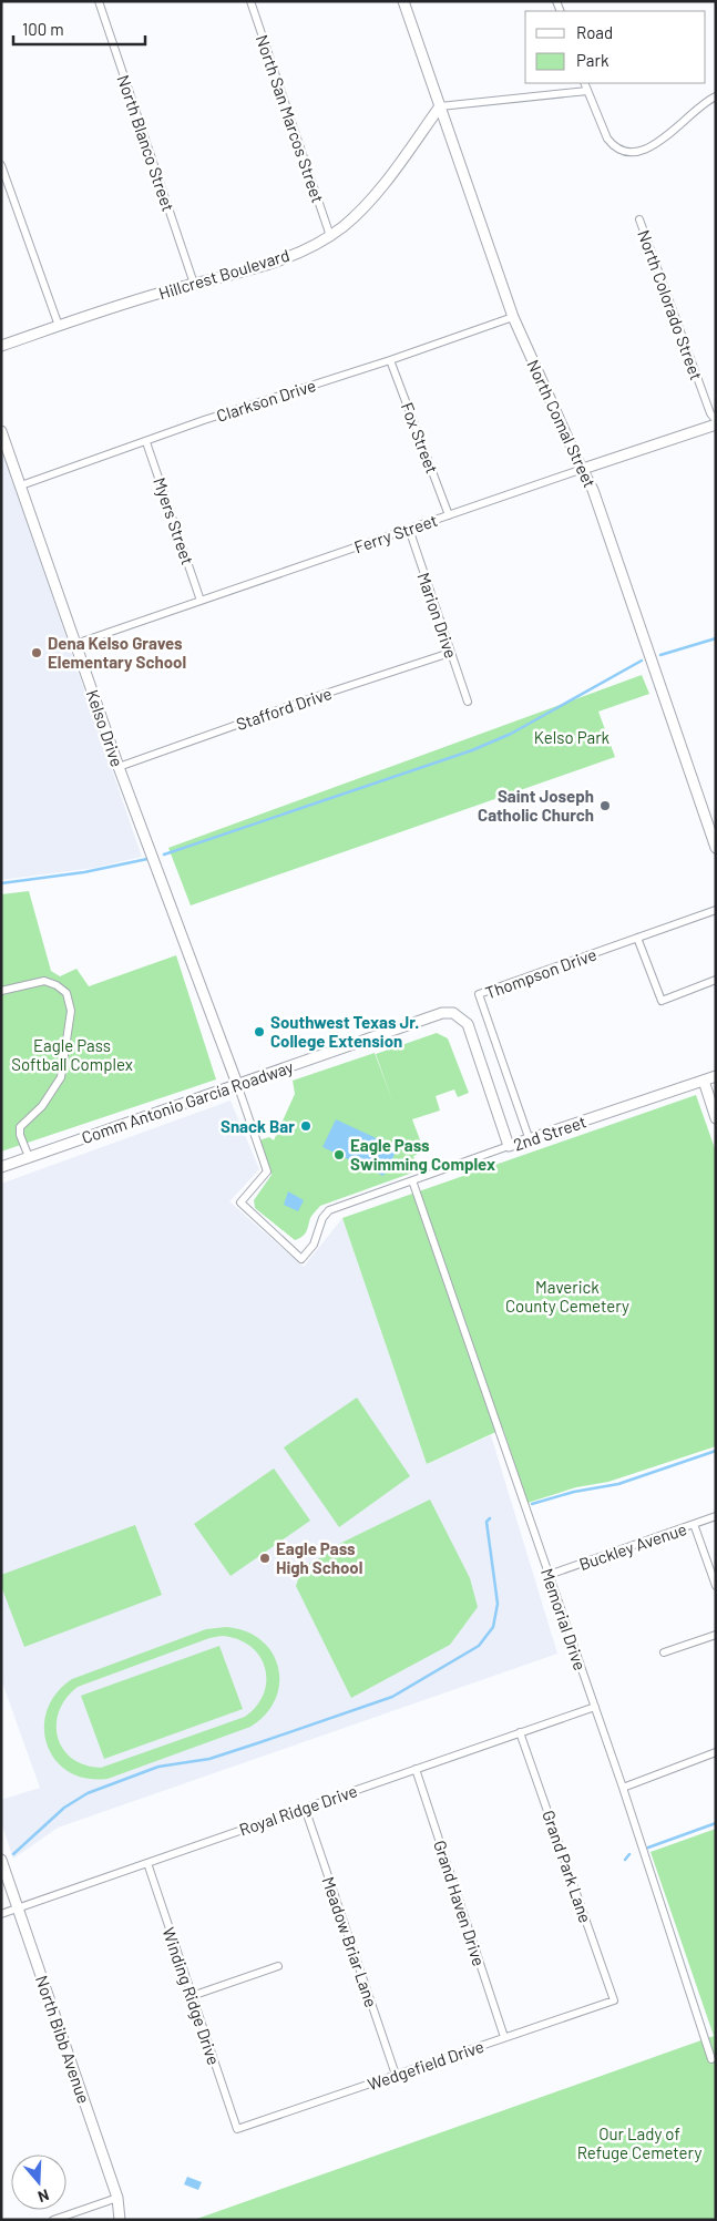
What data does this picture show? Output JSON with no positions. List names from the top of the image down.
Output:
{
  "streets": {
    "street": [
      "North San Marcos Street",
      "North Blanco Street",
      "Hillcrest Boulevard",
      "North Colorado Street",
      "Clarkson Drive",
      "North Comal Street",
      "Fox Street",
      "Myers Street",
      "Ferry Street",
      "Marion Drive",
      "Stafford Drive",
      "Kelso Drive",
      "Thompson Drive",
      "Comm Antonio García Roadway",
      "2nd Street",
      "Buckley Avenue",
      "Memorial Drive",
      "Royal Ridge Drive",
      "Grand Park Lane",
      "Grand Haven Drive",
      "Meadow Briar Lane",
      "Winding Ridge Drive",
      "North Bibb Avenue",
      "Wedgefield Drive"
    ]
  },
  "crossings": [
    ["North San Marcos Street", "Hillcrest Boulevard"],
    ["North Blanco Street", "Hillcrest Boulevard"],
    ["Hillcrest Boulevard", "North Comal Street"],
    ["Clarkson Drive", "North Comal Street"],
    ["Clarkson Drive", "Fox Street"],
    ["Clarkson Drive", "Myers Street"],
    ["Clarkson Drive", "Kelso Drive"],
    ["North Comal Street", "Ferry Street"],
    ["Fox Street", "Ferry Street"],
    ["Myers Street", "Ferry Street"],
    ["Ferry Street", "Marion Drive"],
    ["Ferry Street", "Kelso Drive"],
    ["Marion Drive", "Stafford Drive"],
    ["Stafford Drive", "Kelso Drive"],
    ["Kelso Drive", "Comm Antonio García Roadway"],
    ["Kelso Drive", "2nd Street"],
    ["Thompson Drive", "2nd Street"],
    ["Comm Antonio García Roadway", "2nd Street"],
    ["2nd Street", "Memorial Drive"],
    ["Buckley Avenue", "Memorial Drive"],
    ["Memorial Drive", "Royal Ridge Drive"],
    ["Royal Ridge Drive", "Grand Park Lane"],
    ["Royal Ridge Drive", "Grand Haven Drive"],
    ["Royal Ridge Drive", "Meadow Briar Lane"],
    ["Royal Ridge Drive", "Winding Ridge Drive"],
    ["Royal Ridge Drive", "North Bibb Avenue"],
    ["Grand Park Lane", "Wedgefield Drive"],
    ["Grand Haven Drive", "Wedgefield Drive"],
    ["Meadow Briar Lane", "Wedgefield Drive"],
    ["Winding Ridge Drive", "Wedgefield Drive"]
  ],
  "parks": [
    "Kelso Park",
    "Eagle Pass Softball Complex",
    "Maverick County Cemetery",
    "Our Lady of Refuge Cemetery"
  ],
  "places": [
    "Dena Kelso Graves Elementary School",
    "Saint Joseph Catholic Church",
    "Southwest Texas Jr. College Extension",
    "Snack Bar",
    "Eagle Pass Swimming Complex",
    "Eagle Pass High School"
  ],
  "legend": ["Road", "Park"],
  "scale_bar": "100 m",
  "north": "bottom"
}
